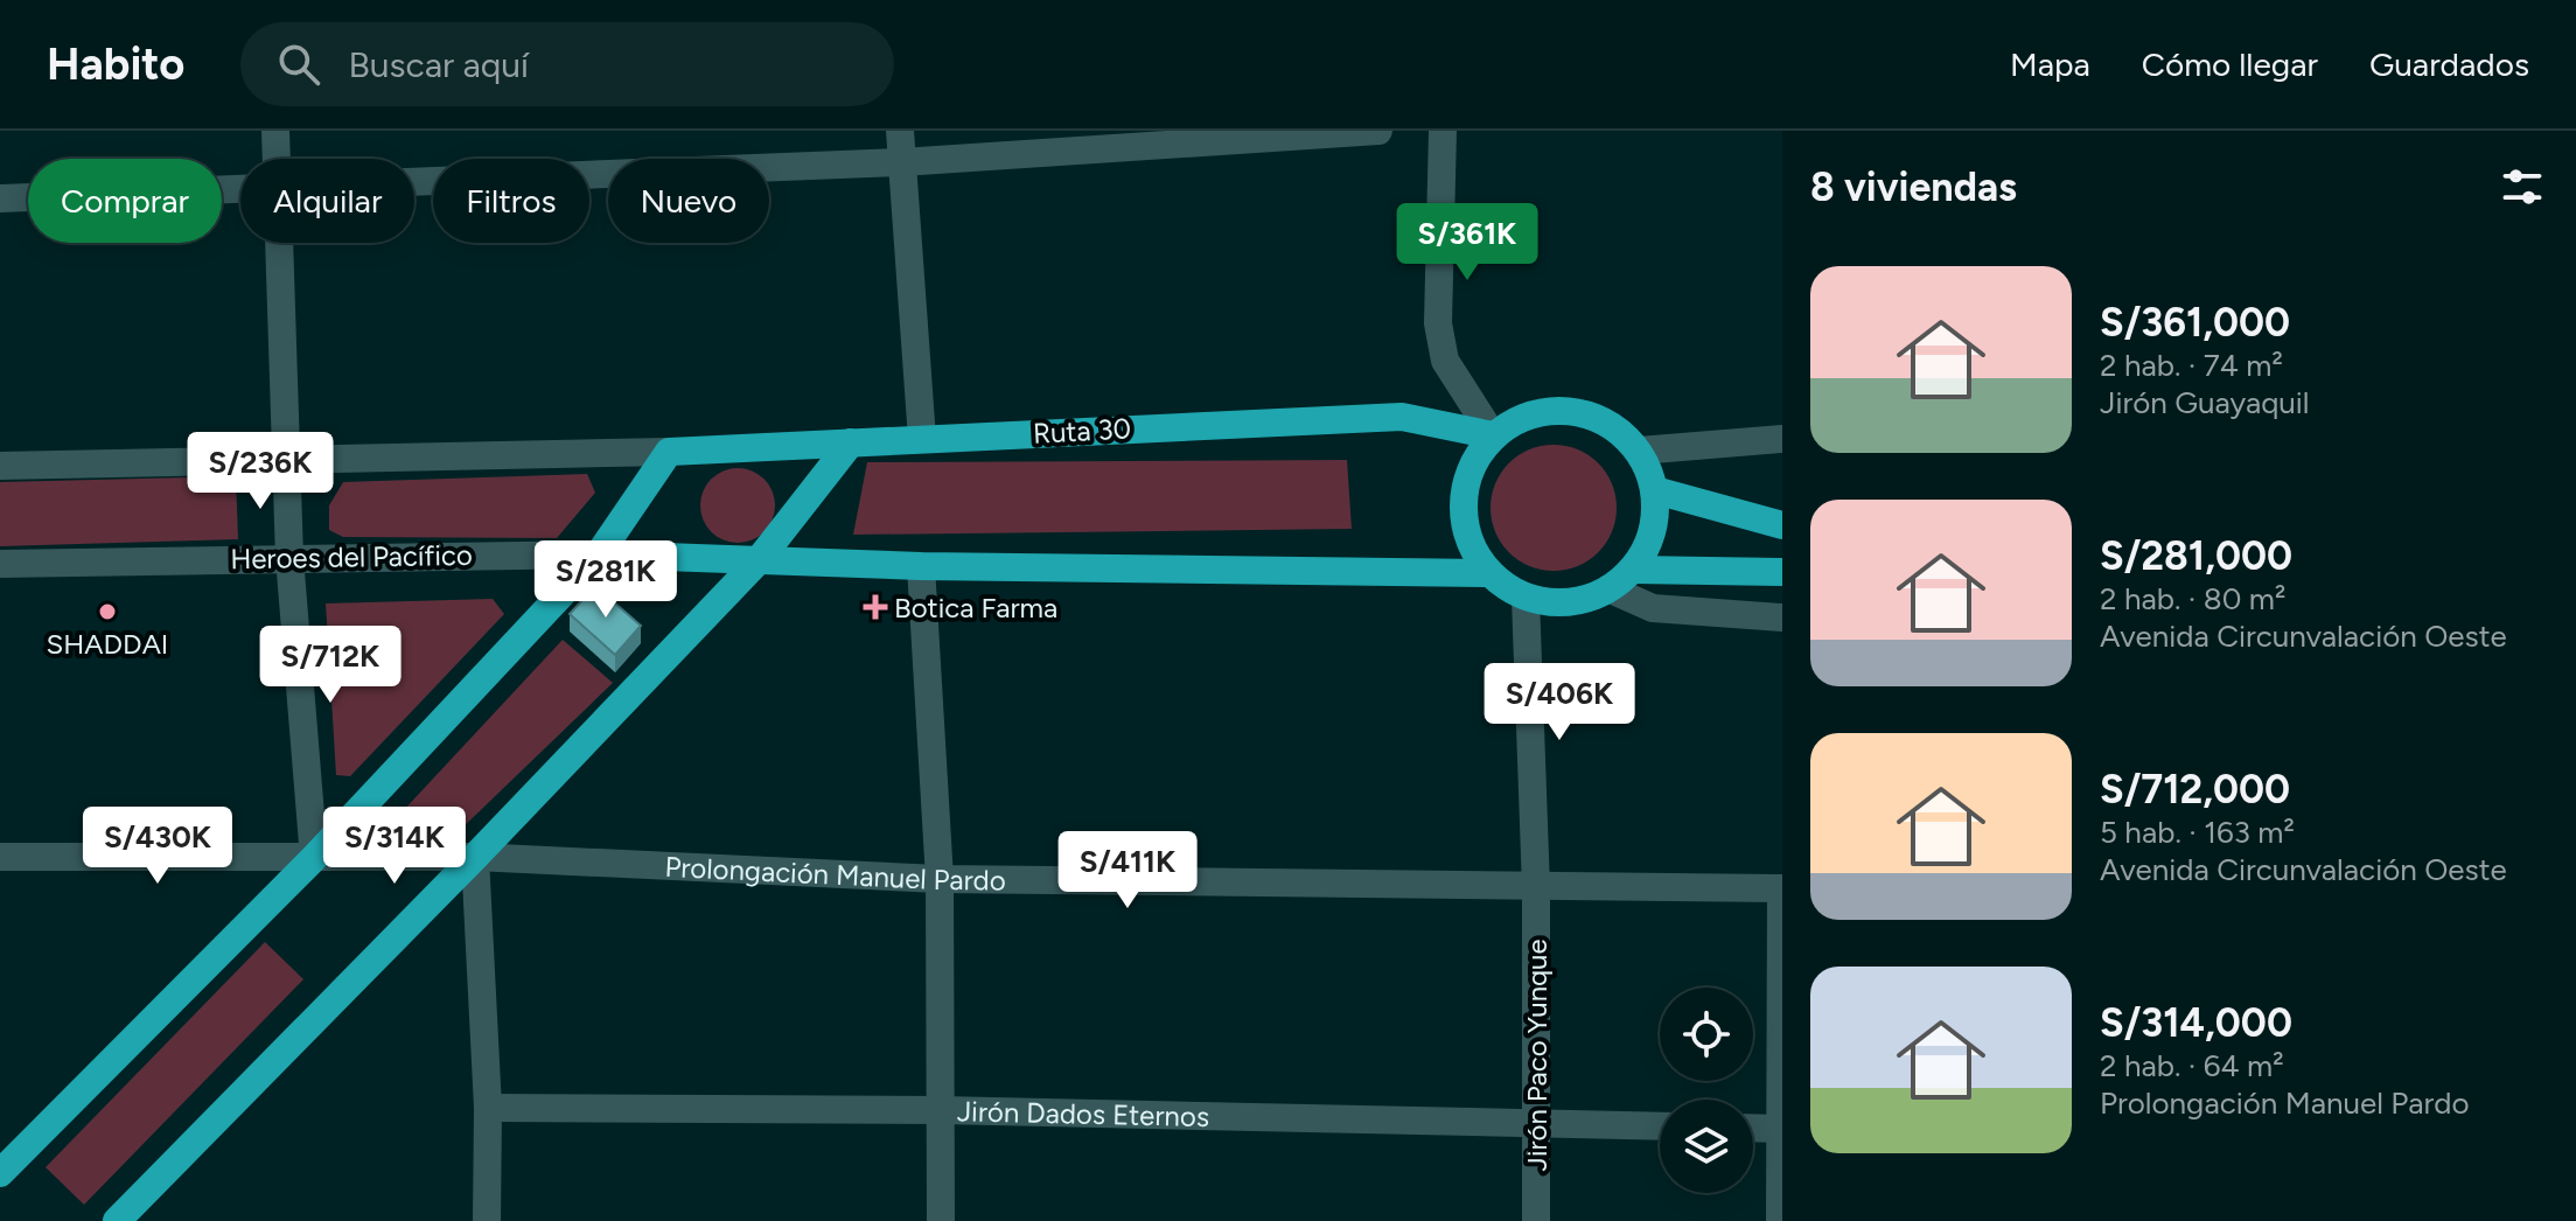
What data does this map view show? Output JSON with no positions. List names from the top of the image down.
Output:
{
  "streets": {
    "highway": ["Ruta 30", "Heroes del Pacífico"],
    "street": ["Prolongación Manuel Pardo", "Jirón Paco Yunque", "Jirón Dados Eternos"]
  },
  "crossings": [
    ["Ruta 30", "Jirón Paco Yunque"],
    ["Prolongación Manuel Pardo", "Jirón Paco Yunque"],
    ["Jirón Paco Yunque", "Jirón Dados Eternos"]
  ],
  "places": {
    "health": ["Botica Farma"],
    "other": ["SHADDAI"]
  },
  "page": {
    "header": "Habito",
    "search": "Buscar aquí",
    "nav": ["Mapa", "Cómo llegar", "Guardados"],
    "heading": "8 viviendas",
    "chip": [
      "Comprar",
      "Alquilar",
      "Filtros",
      "Nuevo"
    ],
    "price": [
      "S/361K",
      "S/236K",
      "S/281K",
      "S/712K",
      "S/406K",
      "S/430K",
      "S/314K",
      "S/411K"
    ],
    "list": [
      {
        "name": "S/361,000",
        "note": "2 hab. · 74 m² · Jirón Guayaquil"
      },
      {
        "name": "S/281,000",
        "note": "2 hab. · 80 m² · Avenida Circunvalación Oeste"
      },
      {
        "name": "S/712,000",
        "note": "5 hab. · 163 m² · Avenida Circunvalación Oeste"
      },
      {
        "name": "S/314,000",
        "note": "2 hab. · 64 m² · Prolongación Manuel Pardo"
      }
    ]
  }
}
